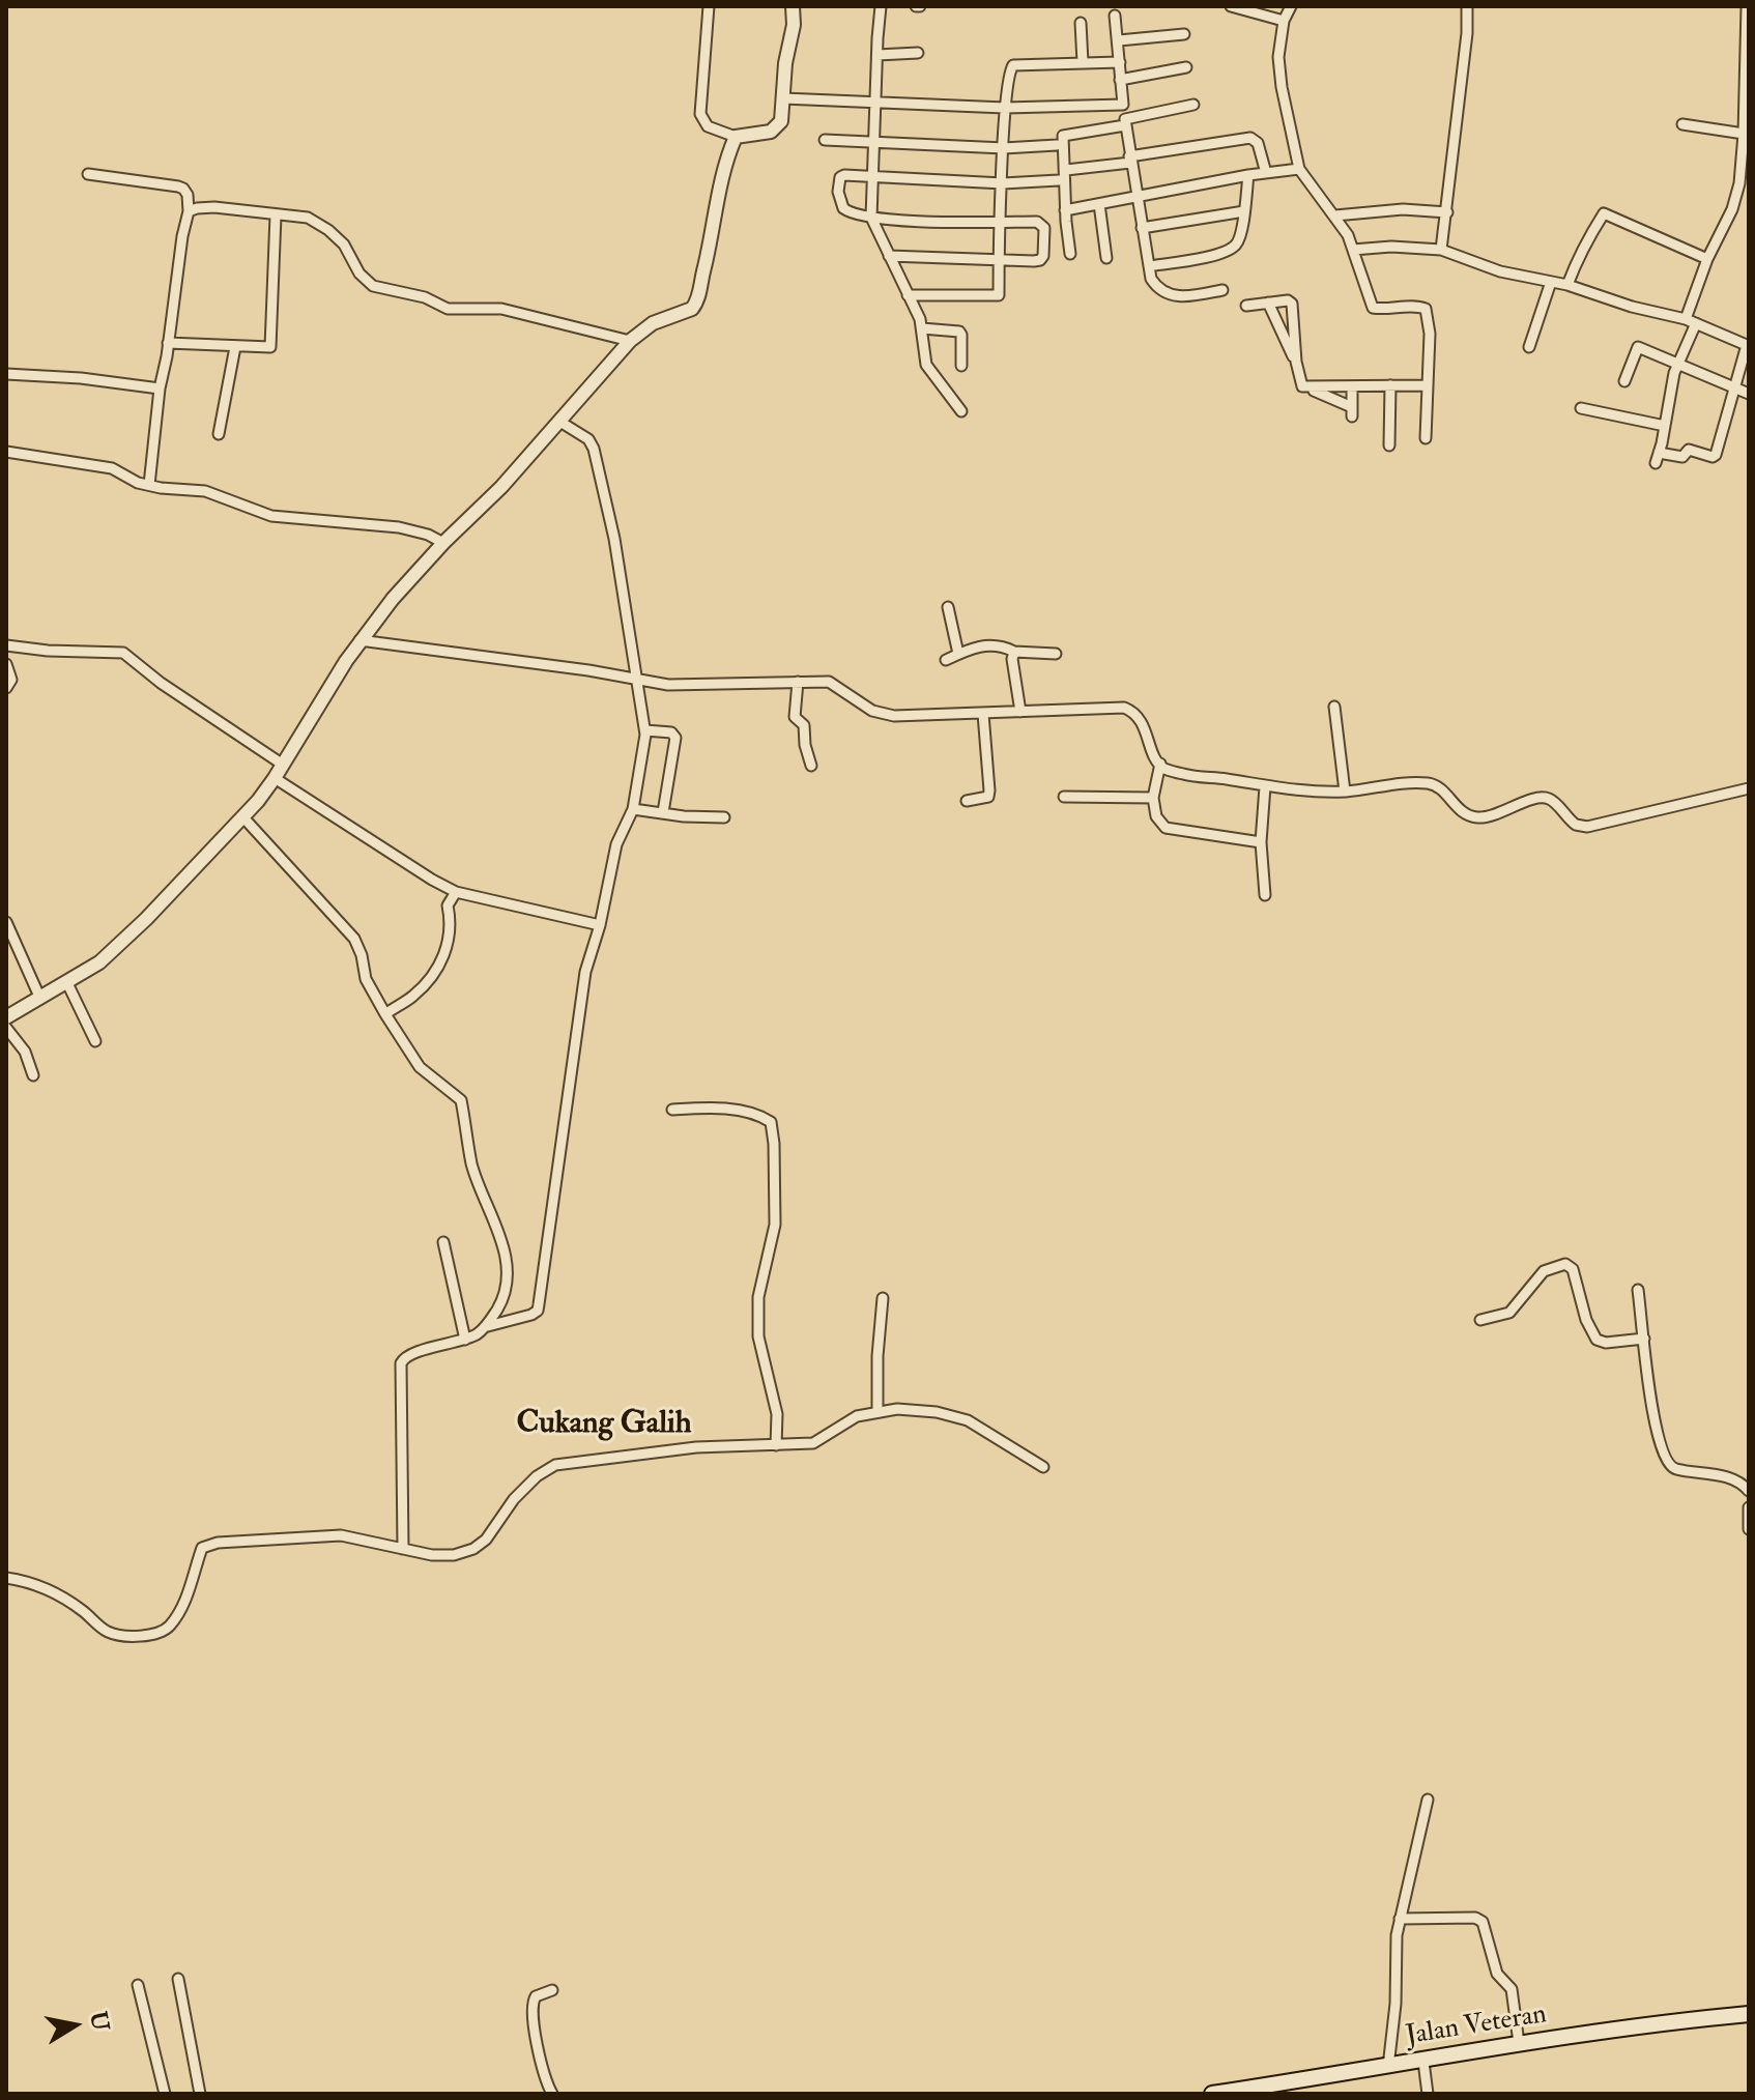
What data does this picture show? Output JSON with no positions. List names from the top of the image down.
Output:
{
  "streets": {
    "main road": ["Jalan Veteran"]
  },
  "districts": ["Cukang Galih"],
  "north": "right"
}
